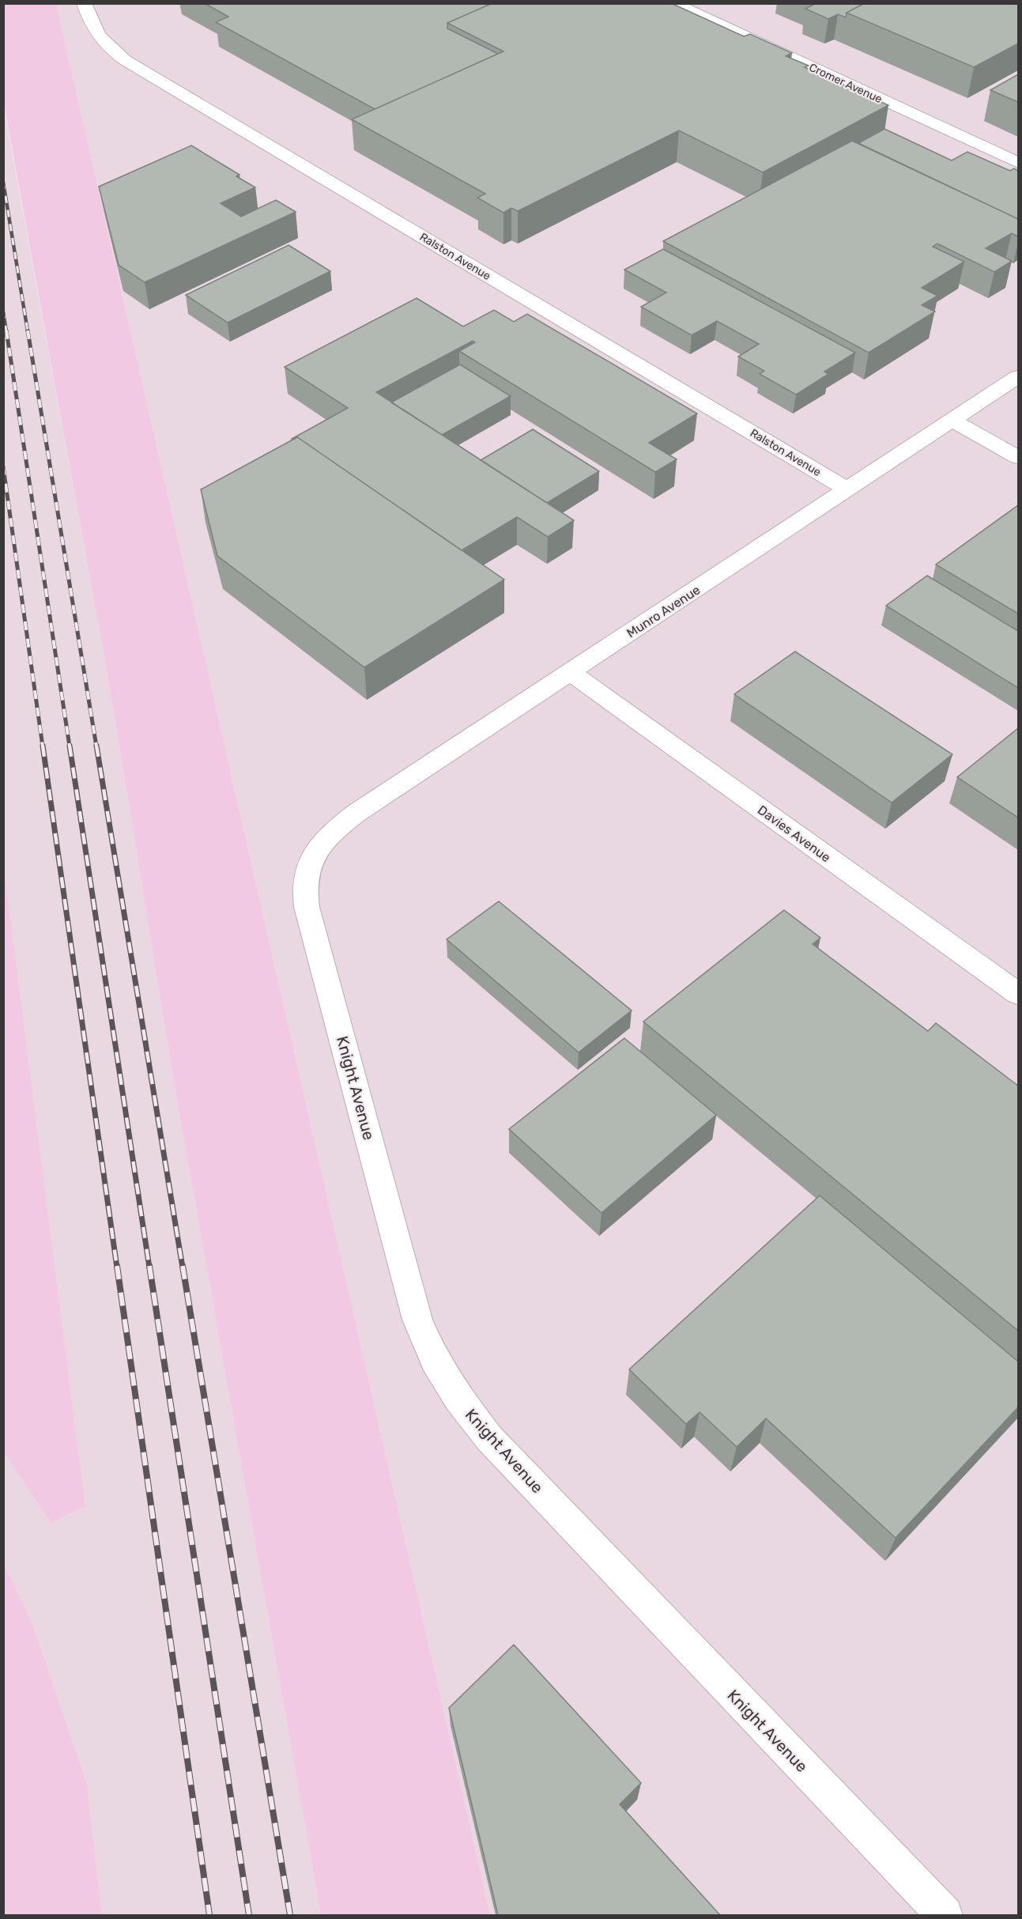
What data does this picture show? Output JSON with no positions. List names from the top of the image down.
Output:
{
  "streets": {
    "street": [
      "Cromer Avenue",
      "Ralston Avenue",
      "Munro Avenue",
      "Davies Avenue",
      "Knight Avenue"
    ]
  },
  "crossings": [
    ["Ralston Avenue", "Munro Avenue"],
    ["Munro Avenue", "Davies Avenue"],
    ["Munro Avenue", "Knight Avenue"]
  ]
}
